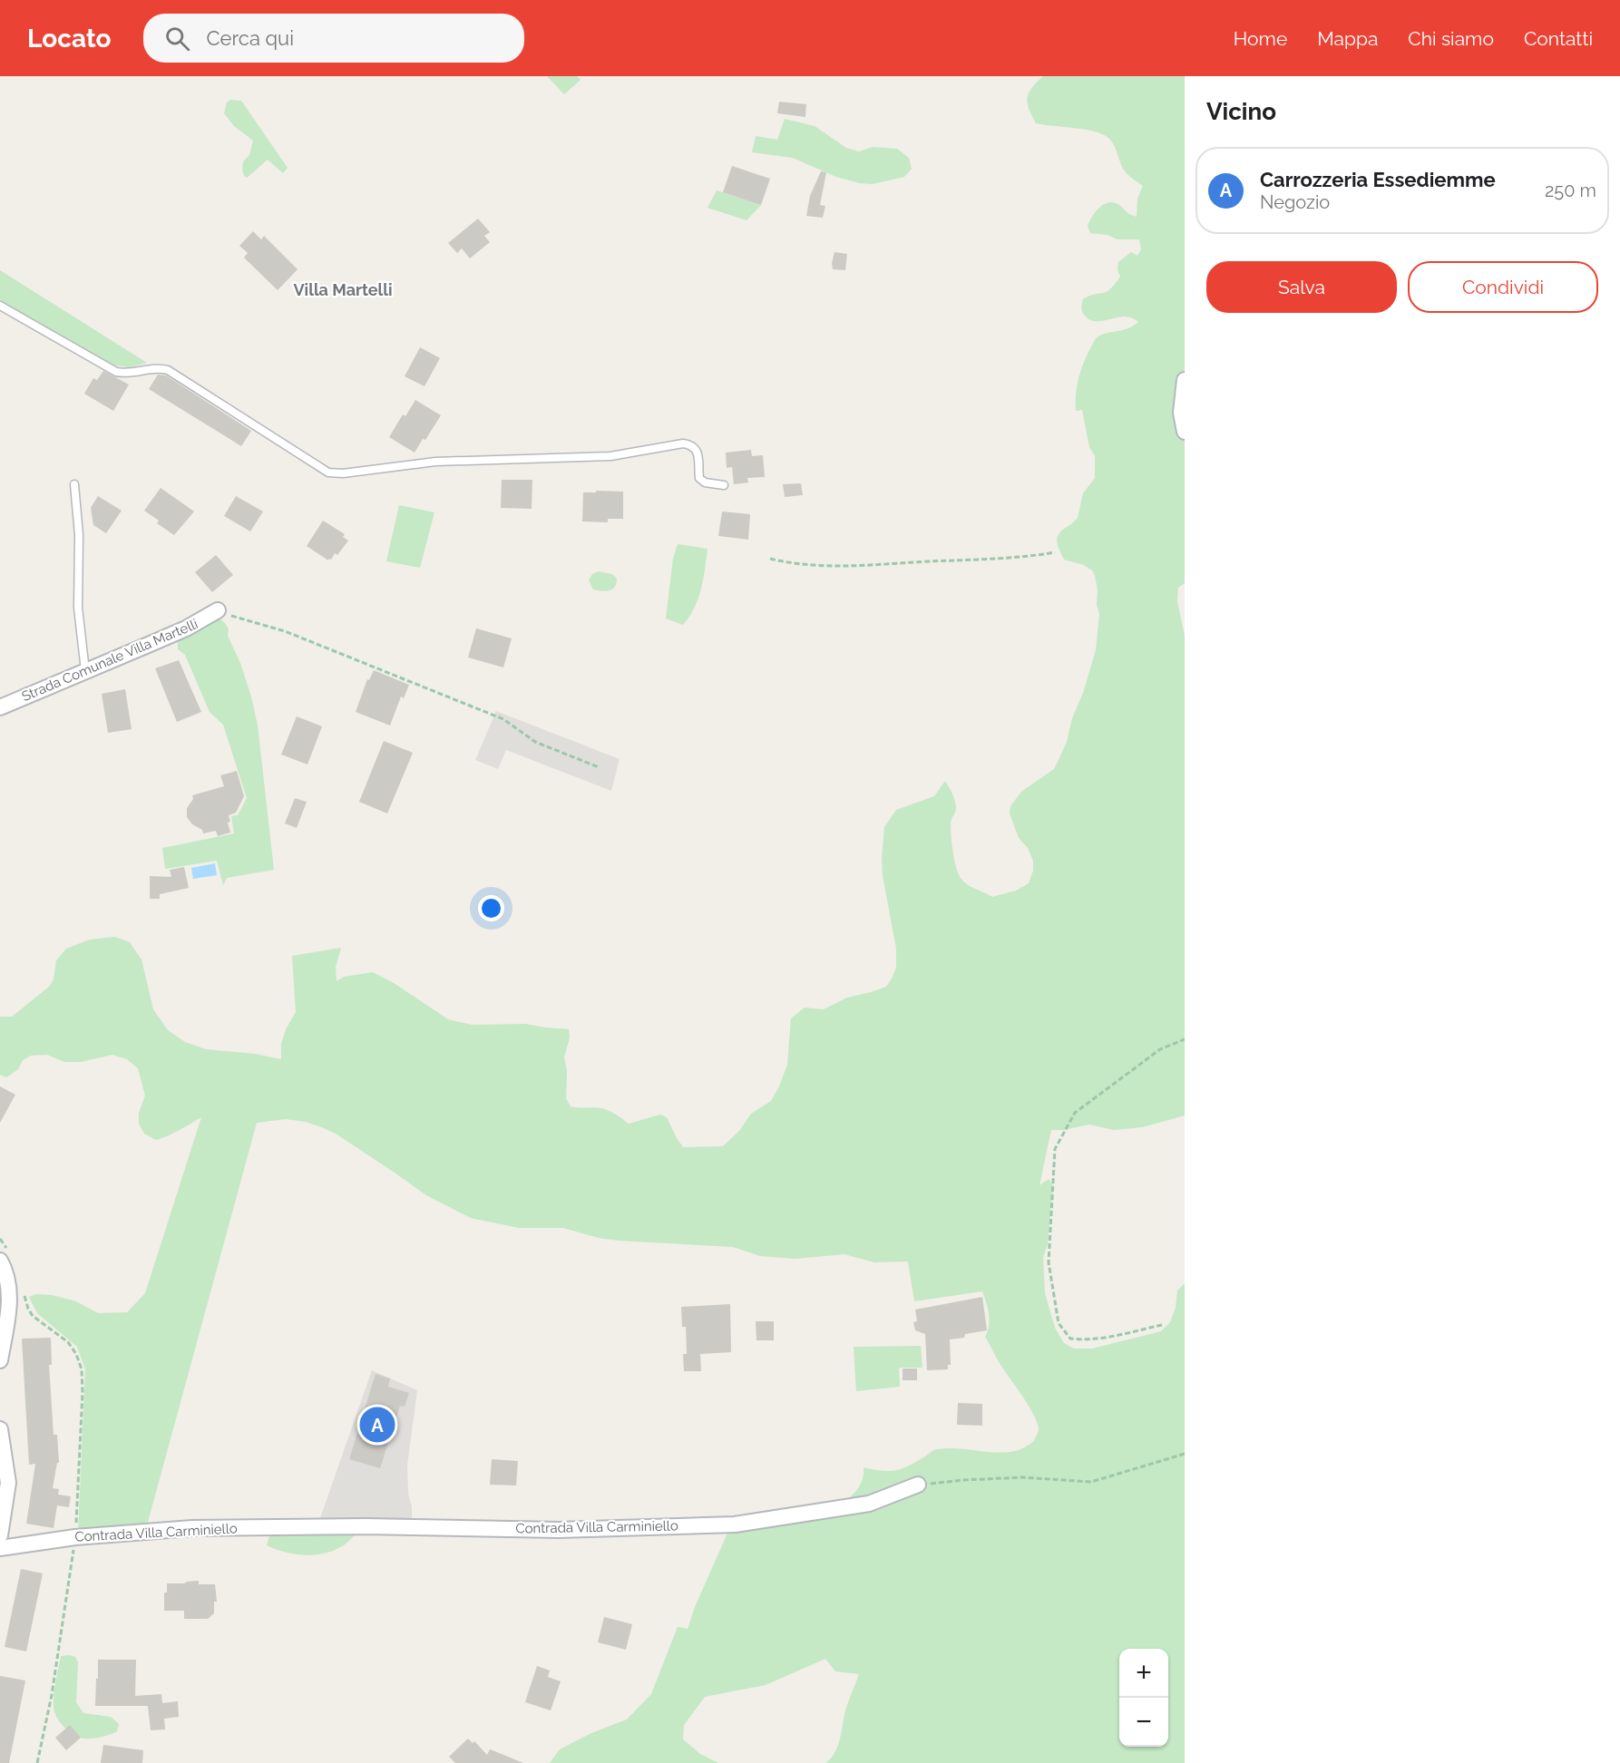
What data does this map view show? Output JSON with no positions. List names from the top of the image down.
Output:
{
  "streets": {
    "street": ["Strada Comunale Villa Martelli", "Contrada Villa Carminiello"]
  },
  "districts": ["Villa Martelli"],
  "page": {
    "header": "Locato",
    "search": "Cerca qui",
    "nav": [
      "Home",
      "Mappa",
      "Chi siamo",
      "Contatti"
    ],
    "heading": "Vicino",
    "list": [
      {
        "mark": "A",
        "name": "Carrozzeria Essediemme",
        "note": "Negozio",
        "value": "250 m"
      }
    ],
    "buttons": ["Salva", "Condividi"],
    "pins": "A",
    "map_buttons": ["+", "−"]
  }
}
